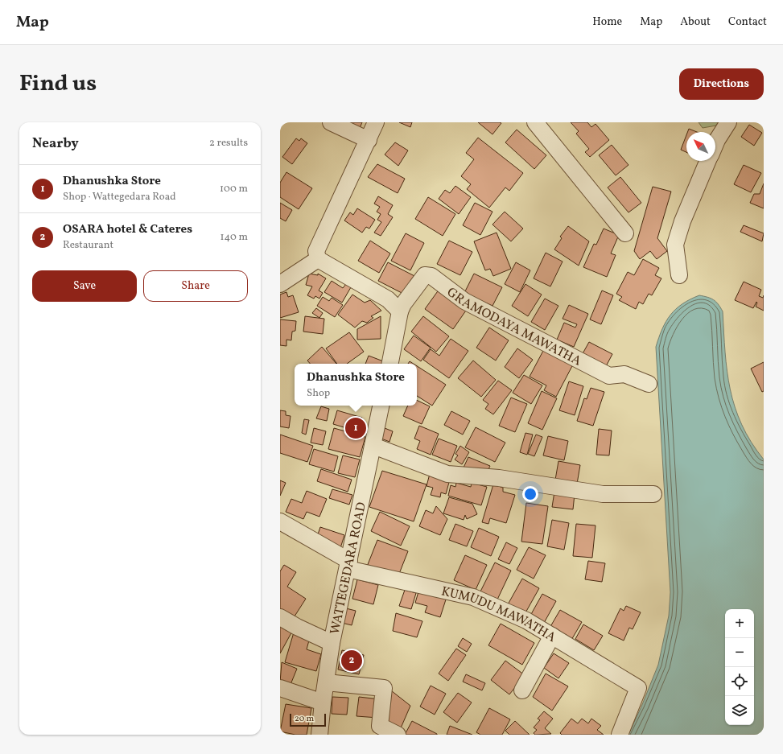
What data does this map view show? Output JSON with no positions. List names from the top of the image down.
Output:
{
  "streets": {
    "street": ["GRAMODAYA MAWATHA", "WATTEGEDARA ROAD", "KUMUDU MAWATHA"]
  },
  "crossings": [
    ["WATTEGEDARA ROAD", "KUMUDU MAWATHA"]
  ],
  "scale_bar": "20 m",
  "north": "top left",
  "page": {
    "header": "Map",
    "nav": [
      "Home",
      "Map",
      "About",
      "Contact"
    ],
    "title": "Find us",
    "buttons": [
      "Directions",
      ["Save", "Share"]
    ],
    "heading": ["Nearby", "2 results"],
    "list": [
      {
        "mark": "1",
        "name": "Dhanushka Store",
        "note": "Shop · Wattegedara Road",
        "value": "100 m"
      },
      {
        "mark": "2",
        "name": "OSARA hotel & Cateres",
        "note": "Restaurant",
        "value": "140 m"
      }
    ],
    "popup": ["Dhanushka Store", "Shop"],
    "pins": ["1", "2"],
    "map_buttons": ["+", "−"],
    "scale": "20 m"
  }
}
